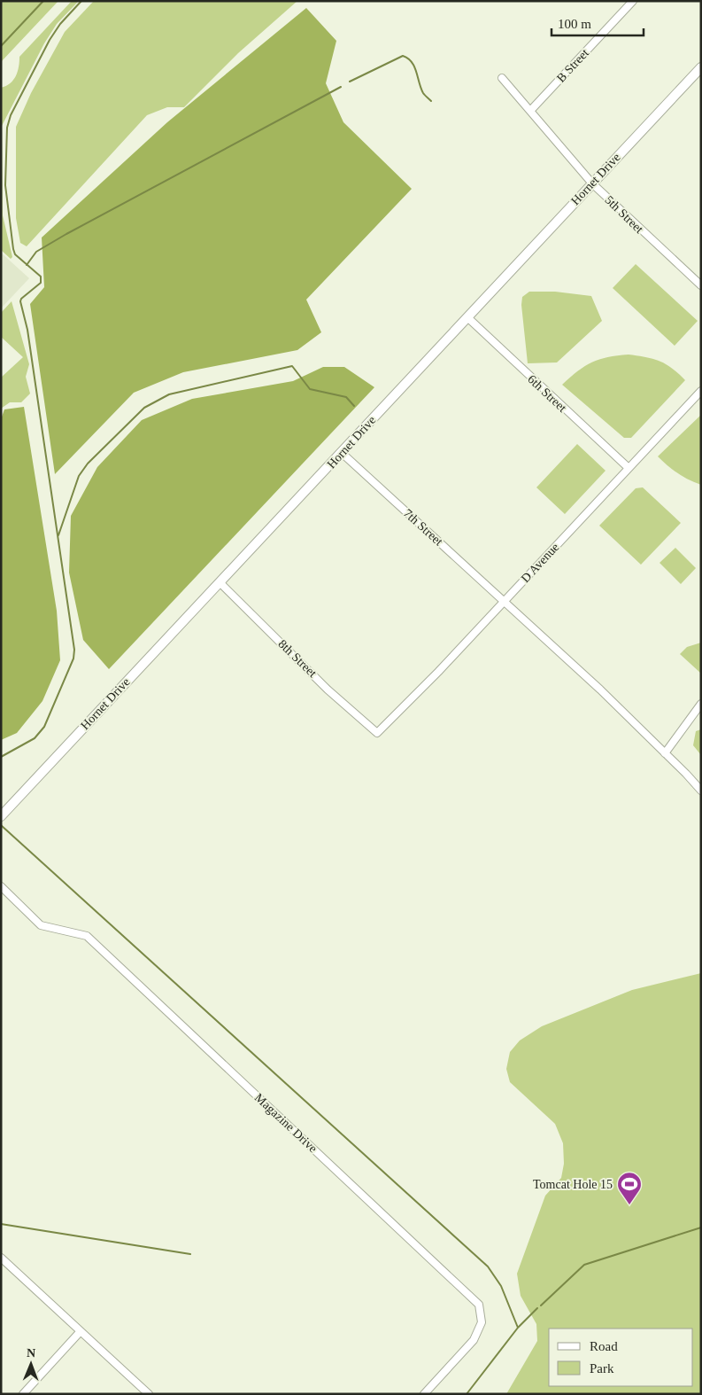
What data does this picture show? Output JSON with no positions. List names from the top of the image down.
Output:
{
  "streets": {
    "main road": ["Hornet Drive"],
    "street": [
      "B Street",
      "5th Street",
      "6th Street",
      "7th Street",
      "D Avenue",
      "8th Street",
      "Magazine Drive"
    ]
  },
  "crossings": [
    ["B Street", "5th Street"],
    ["Hornet Drive", "5th Street"],
    ["Hornet Drive", "6th Street"],
    ["Hornet Drive", "7th Street"],
    ["Hornet Drive", "8th Street"],
    ["6th Street", "D Avenue"],
    ["7th Street", "D Avenue"],
    ["D Avenue", "8th Street"]
  ],
  "places": {
    "sports": ["Tomcat Hole 15"]
  },
  "legend": ["Road", "Park"],
  "scale_bar": "100 m",
  "north": "top"
}
